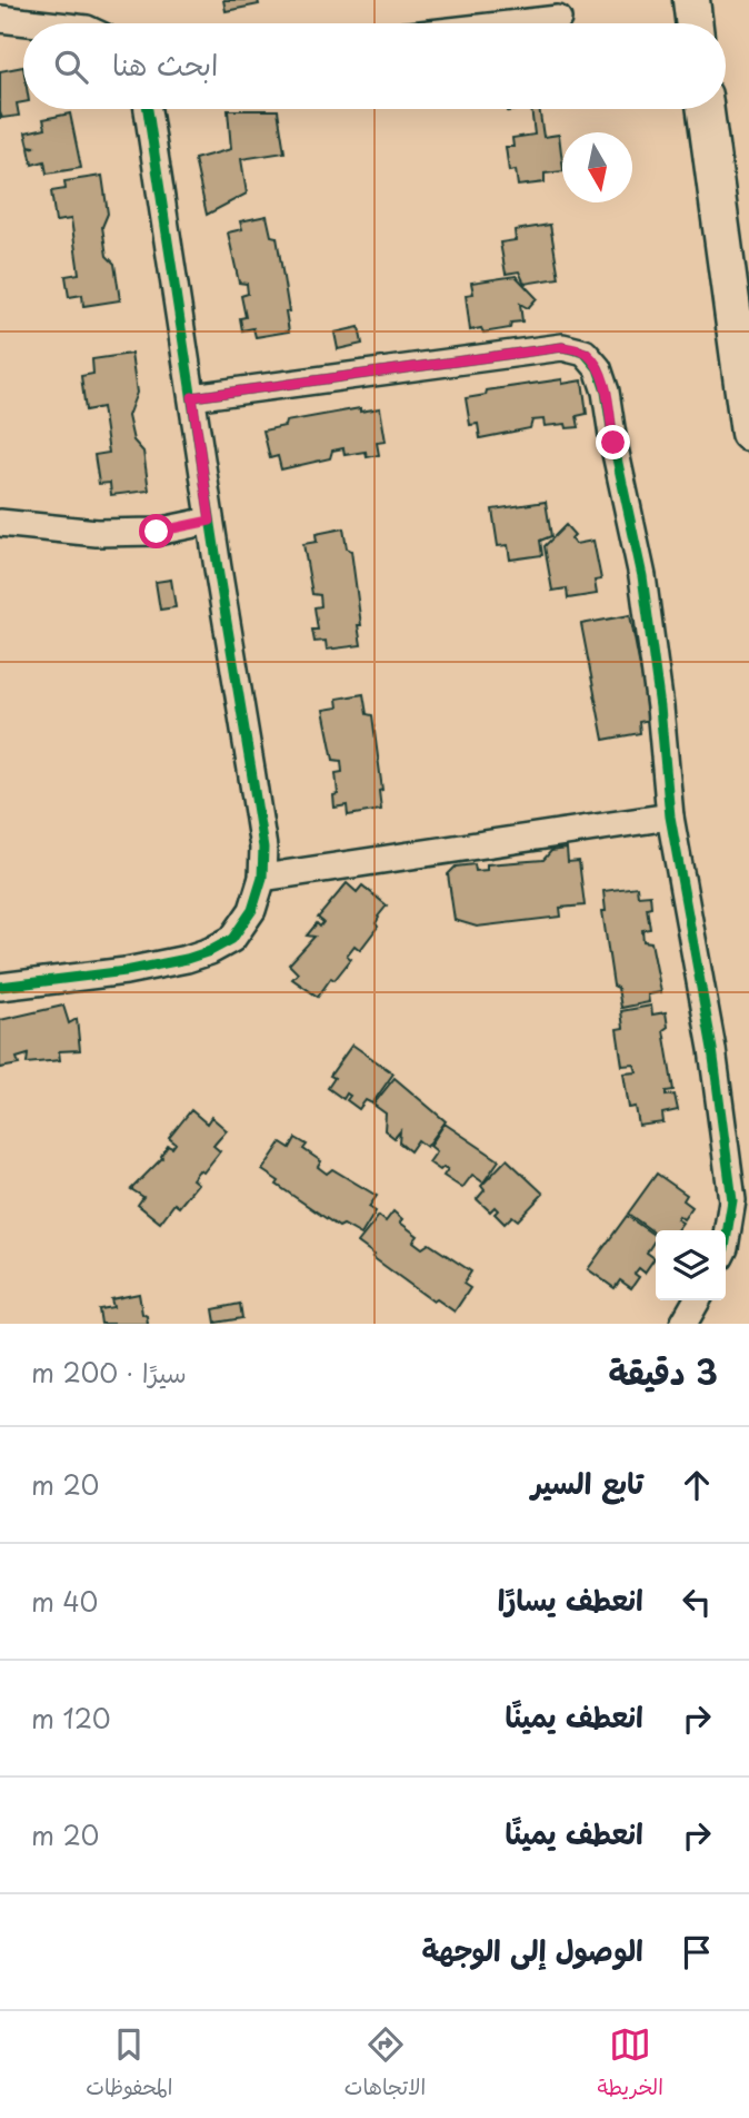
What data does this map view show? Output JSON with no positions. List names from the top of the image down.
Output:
{
  "north": "bottom",
  "page": {
    "search": "ابحث هنا",
    "heading": ["3 دقيقة", "سيرًا · 200 m"],
    "list": [
      ["تابع السير", "20 m"],
      ["انعطف يسارًا", "40 m"],
      ["انعطف يمينًا", "120 m"],
      ["انعطف يمينًا", "20 m"],
      "الوصول إلى الوجهة"
    ],
    "nav": ["الخريطة", "الاتجاهات", "المحفوظات"]
  }
}
